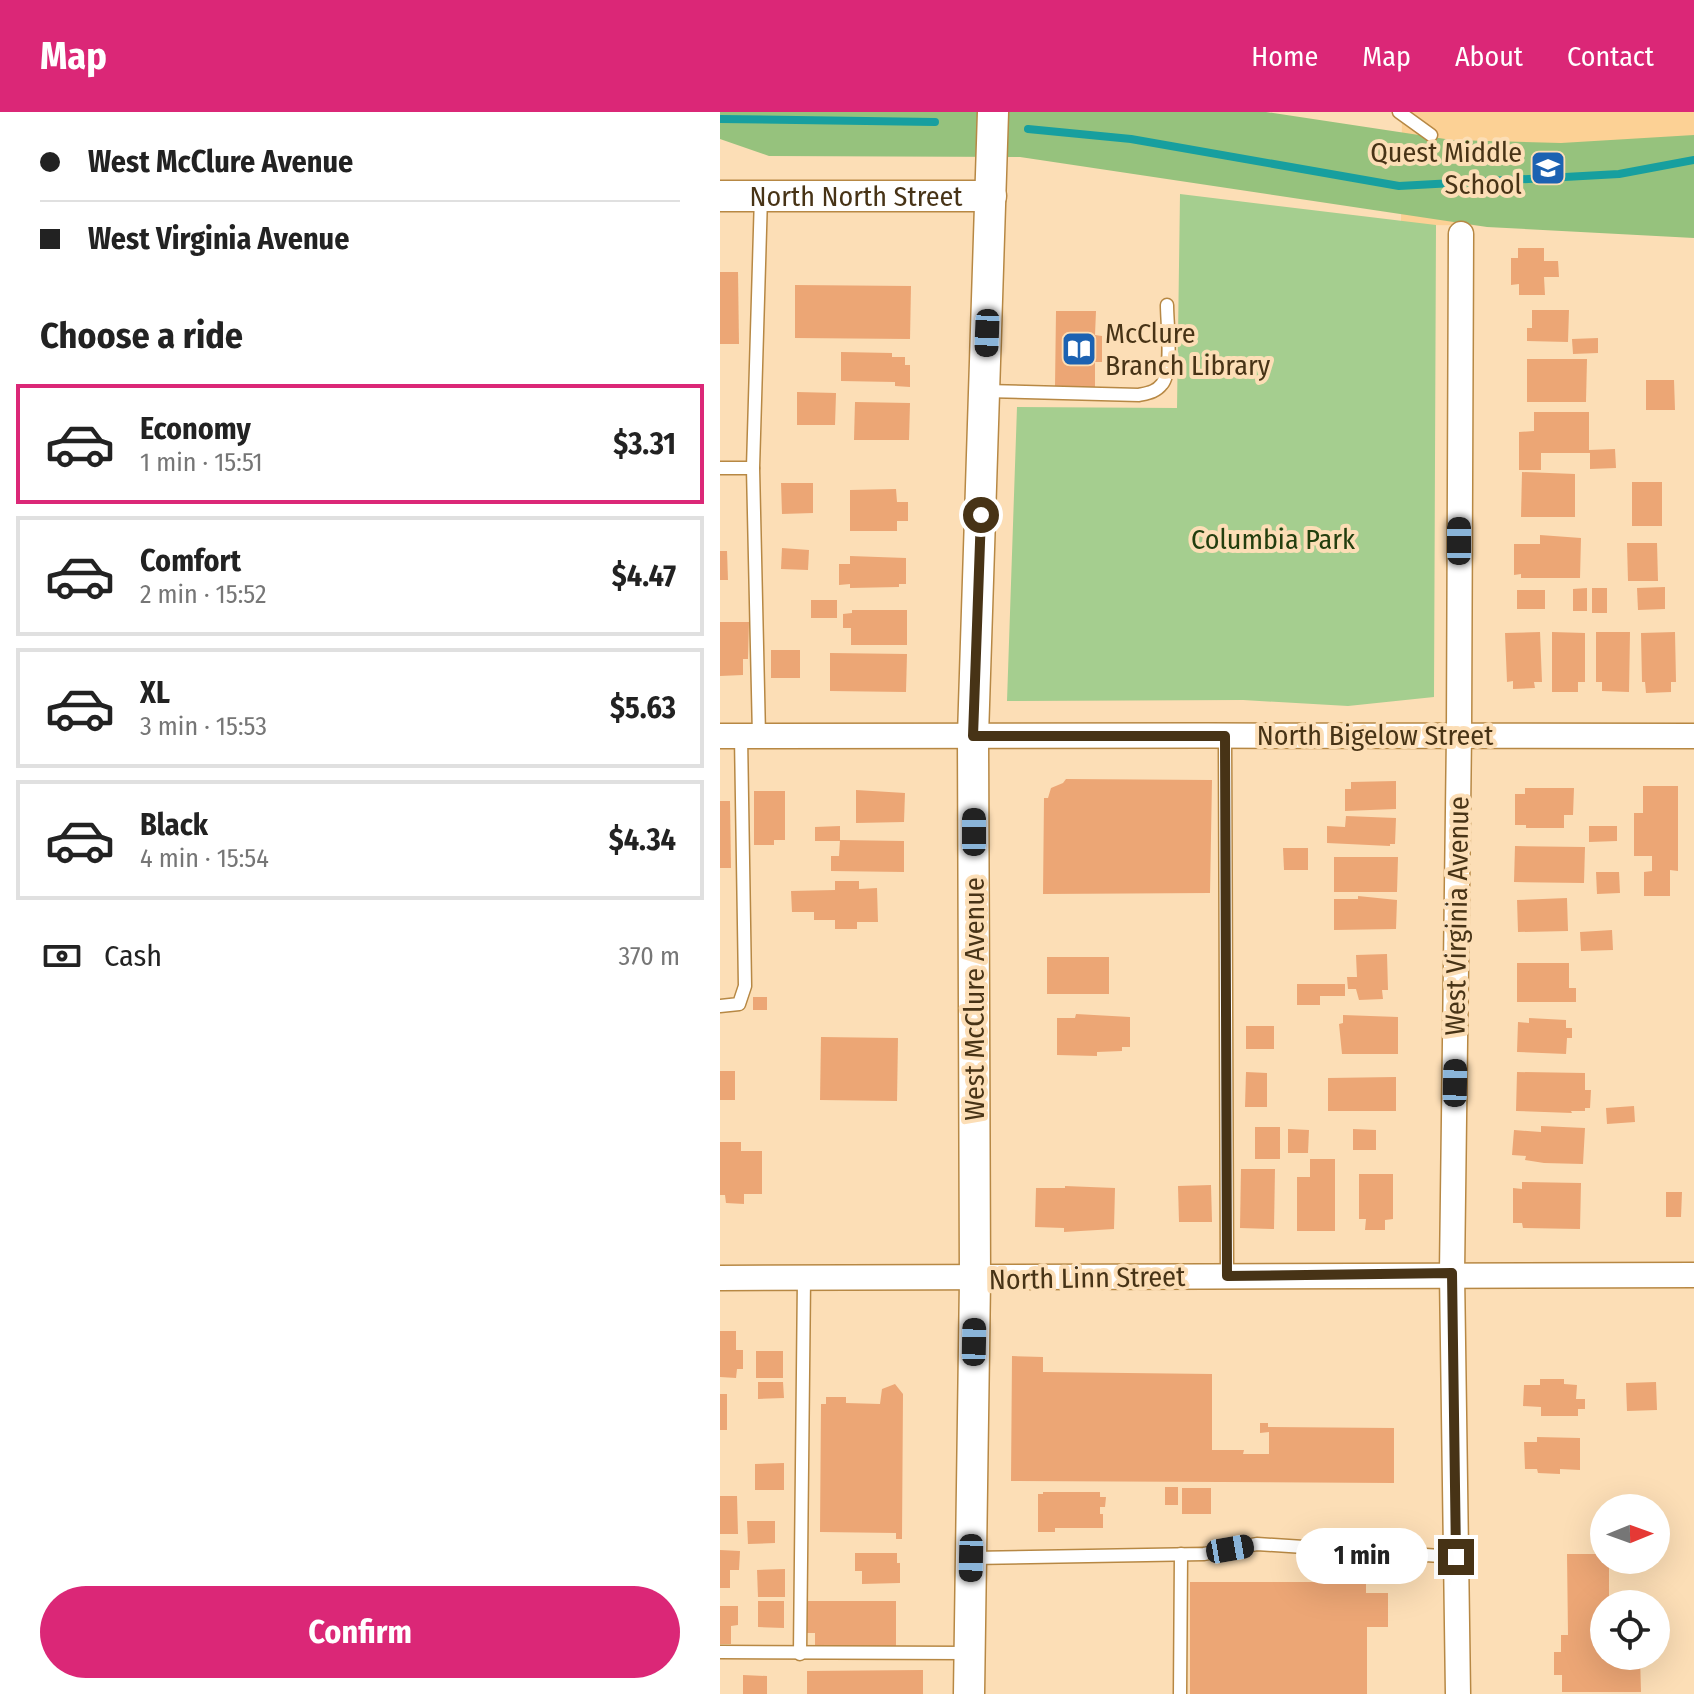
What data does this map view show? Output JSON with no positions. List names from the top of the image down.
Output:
{
  "streets": {
    "street": [
      "North North Street",
      "North Bigelow Street",
      "West Virginia Avenue",
      "West McClure Avenue",
      "North Linn Street"
    ]
  },
  "crossings": [
    ["North North Street", "West McClure Avenue"],
    ["North Bigelow Street", "West Virginia Avenue"],
    ["North Bigelow Street", "West McClure Avenue"],
    ["West Virginia Avenue", "North Linn Street"],
    ["West McClure Avenue", "North Linn Street"]
  ],
  "parks": ["Columbia Park"],
  "places": {
    "school or university": ["Quest Middle School"],
    "library": ["McClure Branch Library"]
  },
  "north": "right",
  "page": {
    "header": "Map",
    "nav": [
      "Home",
      "Map",
      "About",
      "Contact"
    ],
    "banner": ["West McClure Avenue", "West Virginia Avenue"],
    "heading": "Choose a ride",
    "list": [
      {
        "name": "Economy",
        "note": "1 min · 15:51",
        "value": "$3.31"
      },
      {
        "name": "Comfort",
        "note": "2 min · 15:52",
        "value": "$4.47"
      },
      {
        "name": "XL",
        "note": "3 min · 15:53",
        "value": "$5.63"
      },
      {
        "name": "Black",
        "note": "4 min · 15:54",
        "value": "$4.34"
      }
    ],
    "pay": ["Cash", "370 m"],
    "bubble": "1 min",
    "buttons": "Confirm"
  }
}
